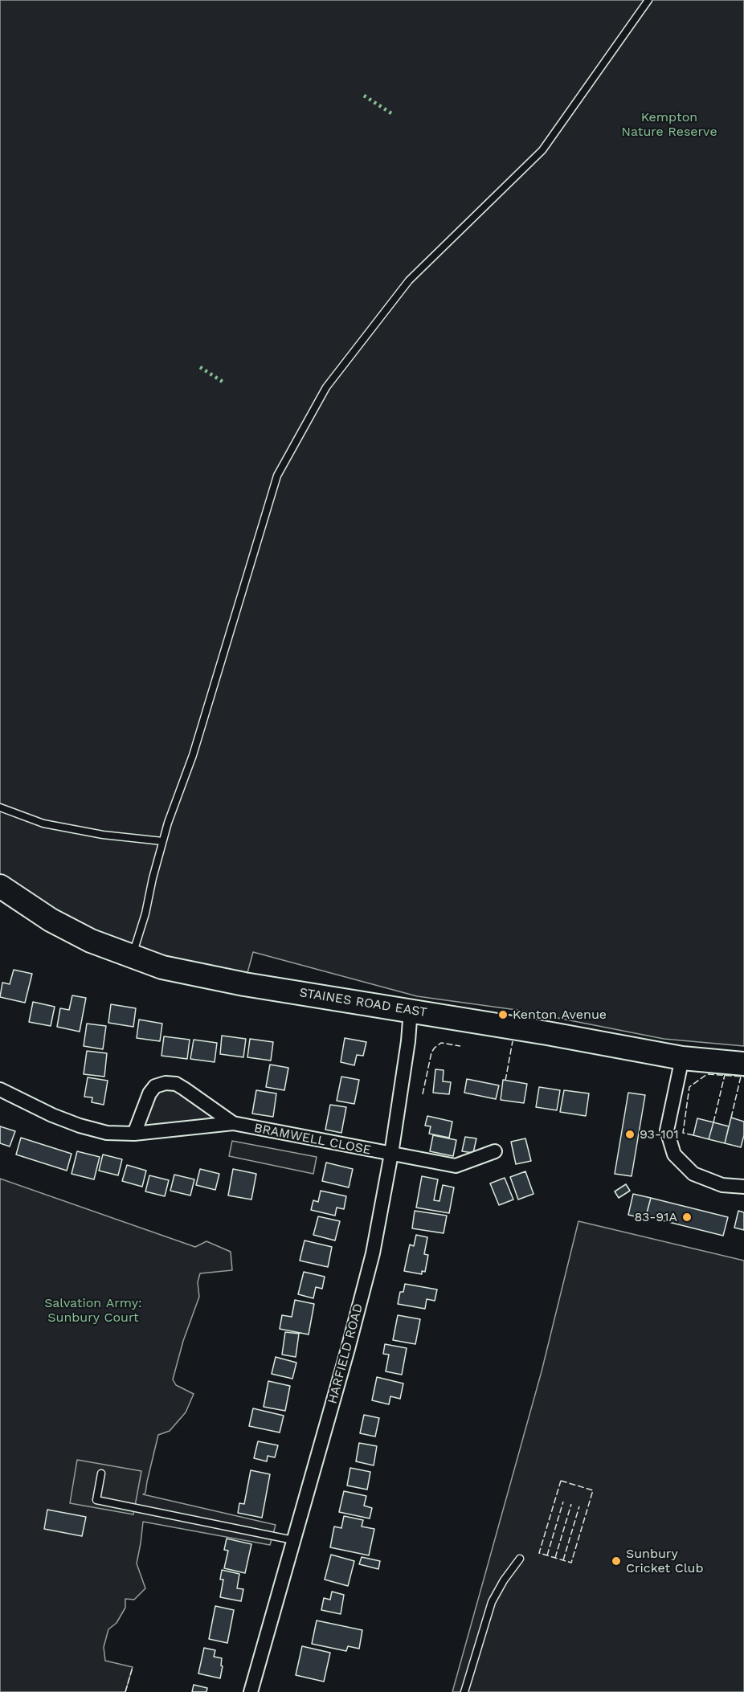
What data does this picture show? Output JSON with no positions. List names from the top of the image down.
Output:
{
  "streets": {
    "highway": ["STAINES ROAD EAST"],
    "street": ["BRAMWELL CLOSE", "HARFIELD ROAD"]
  },
  "crossings": [
    ["STAINES ROAD EAST", "HARFIELD ROAD"],
    ["BRAMWELL CLOSE", "HARFIELD ROAD"]
  ],
  "parks": ["Kempton Nature Reserve", "Salvation Army: Sunbury Court"],
  "places": [
    "Kenton Avenue",
    "93-101",
    "83-91A",
    "Sunbury Cricket Club"
  ]
}
